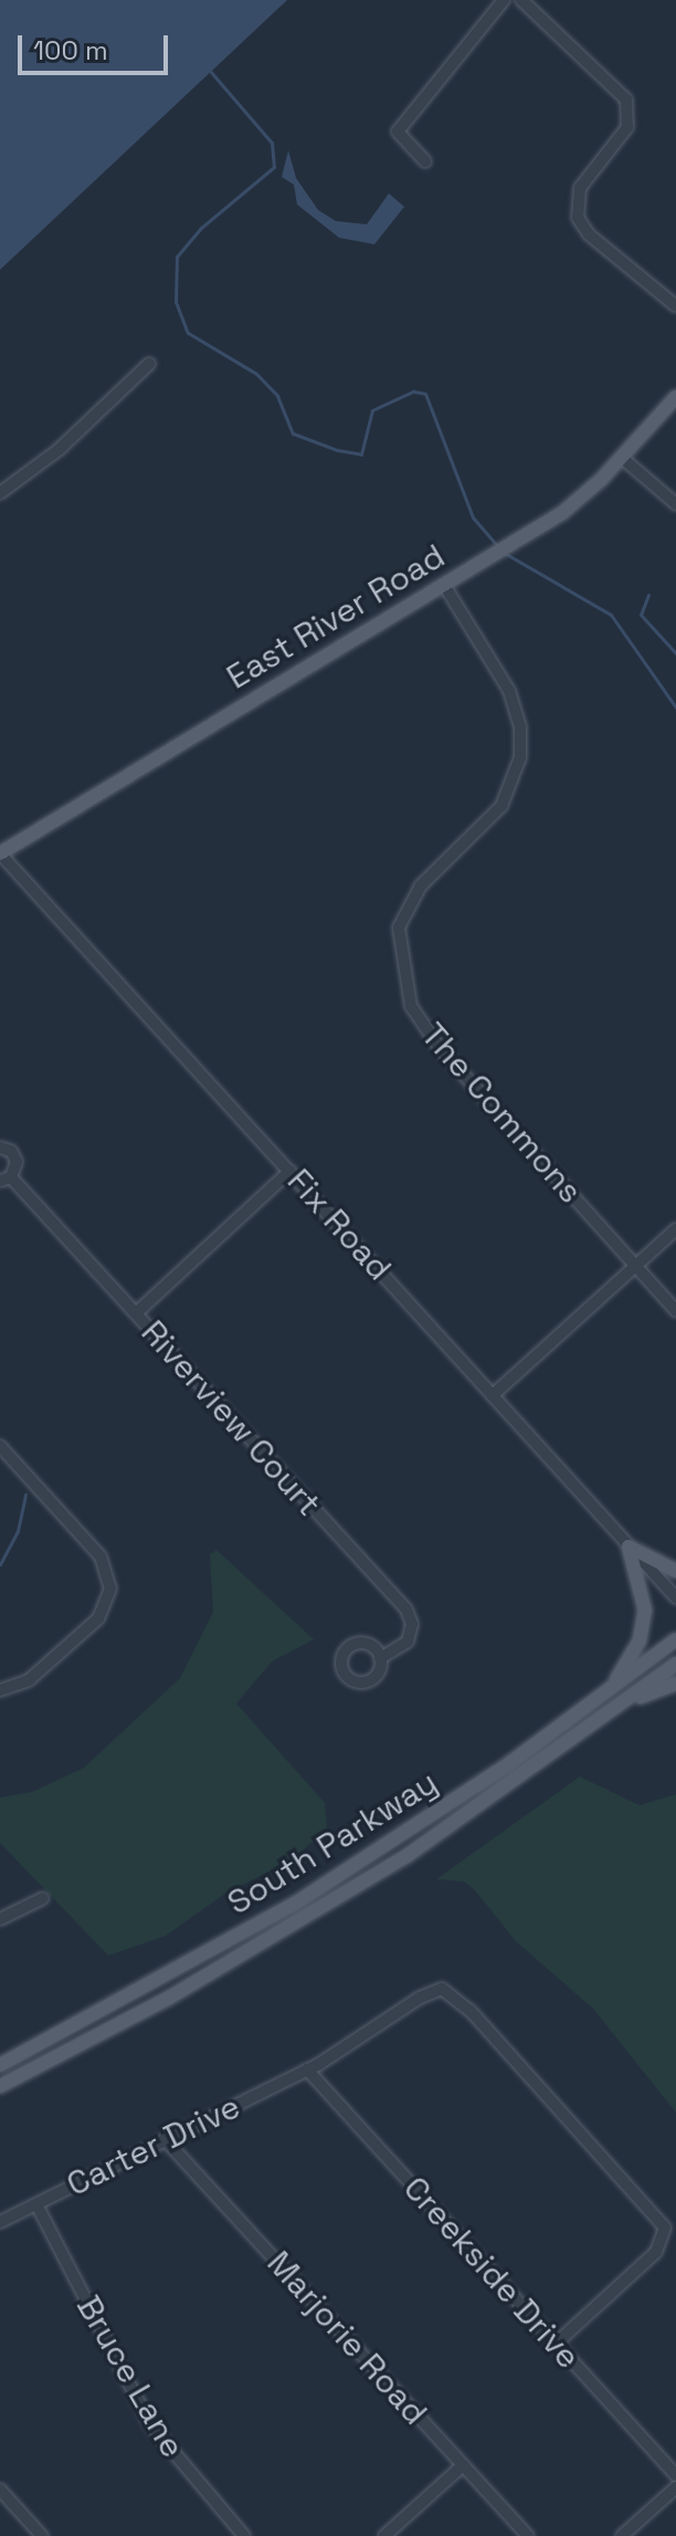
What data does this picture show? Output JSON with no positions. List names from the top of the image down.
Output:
{
  "streets": {
    "main road": ["East River Road", "South Parkway"],
    "street": [
      "The Commons",
      "Fix Road",
      "Riverview Court",
      "Carter Drive",
      "Creekside Drive",
      "Marjorie Road",
      "Bruce Lane"
    ]
  },
  "crossings": [
    ["East River Road", "The Commons"],
    ["East River Road", "Fix Road"],
    ["Carter Drive", "Creekside Drive"],
    ["Carter Drive", "Marjorie Road"],
    ["Carter Drive", "Bruce Lane"]
  ],
  "scale_bar": "100 m"
}
